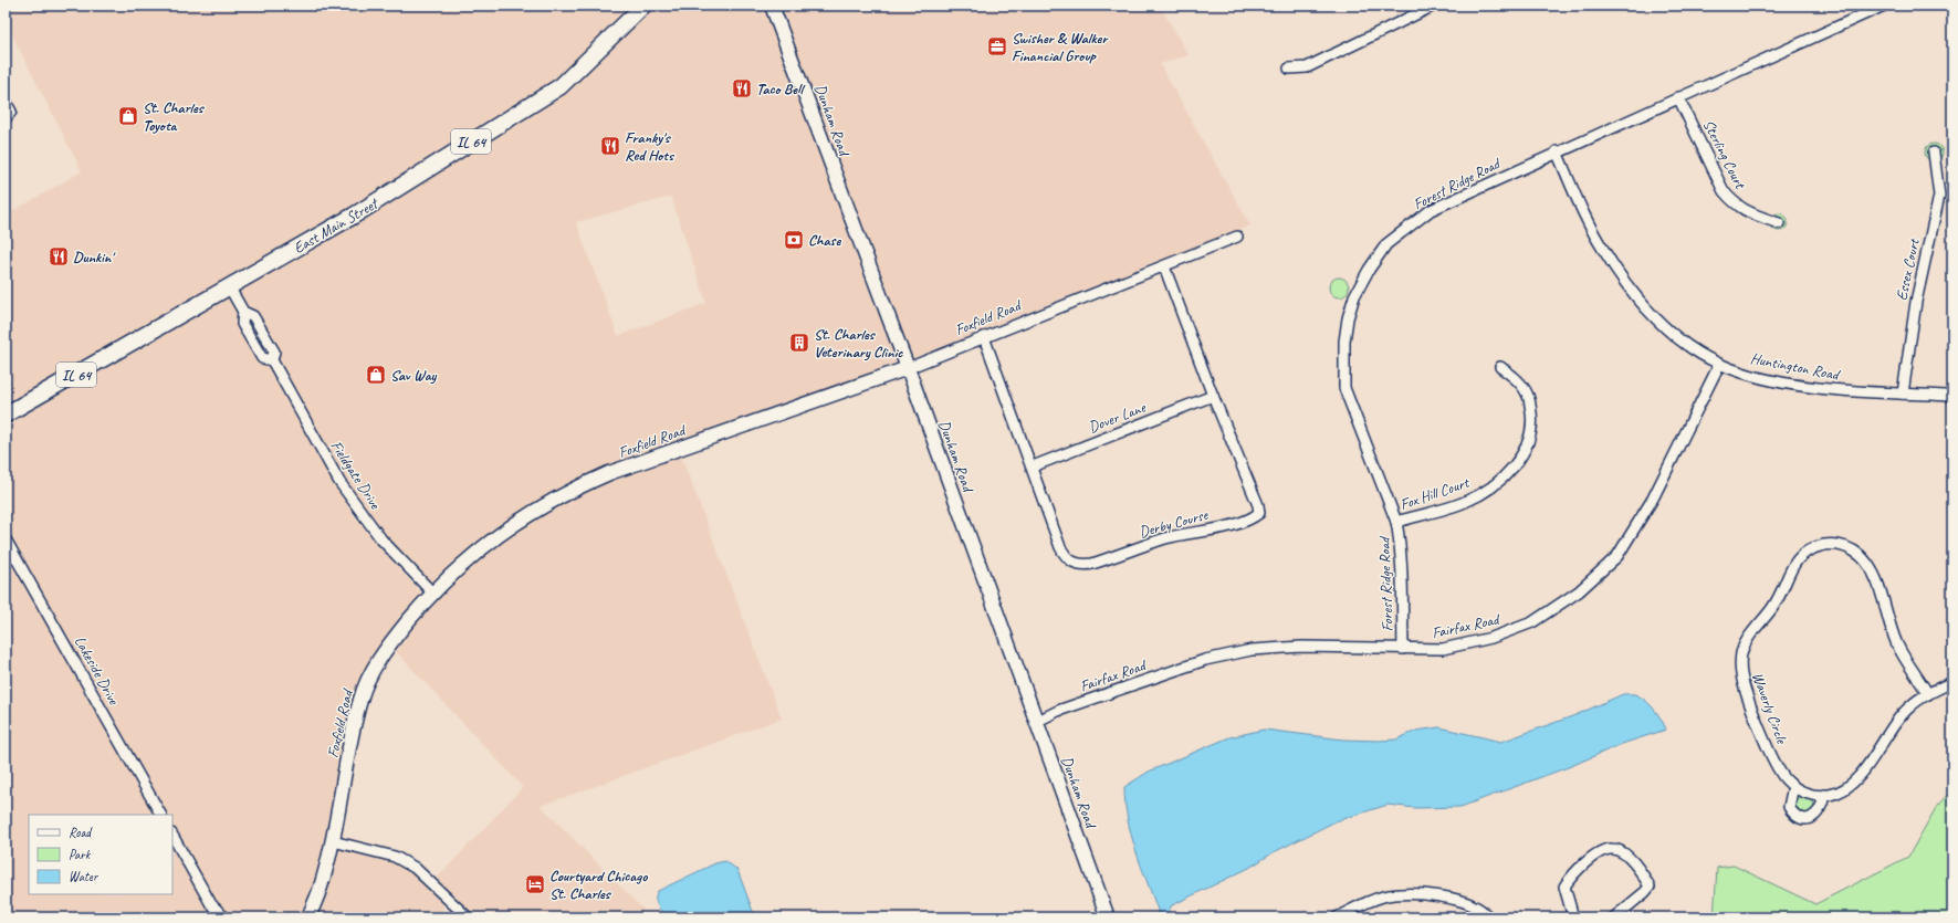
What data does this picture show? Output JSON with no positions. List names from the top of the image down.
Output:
{
  "streets": {
    "main road": ["IL 64", "East Main Street"],
    "street": [
      "Dunham Road",
      "Sterling Court",
      "Forest Ridge Road",
      "Essex Court",
      "Foxfield Road",
      "Huntington Road",
      "Dover Lane",
      "Fieldgate Drive",
      "Fox Hill Court",
      "Derby Course",
      "Fairfax Road",
      "Lakeside Drive",
      "Waverly Circle"
    ]
  },
  "crossings": [
    ["Dunham Road", "Foxfield Road"],
    ["Dunham Road", "Fairfax Road"],
    ["Sterling Court", "Forest Ridge Road"],
    ["Forest Ridge Road", "Huntington Road"],
    ["Forest Ridge Road", "Fox Hill Court"],
    ["Forest Ridge Road", "Fairfax Road"],
    ["East Main Street", "Fieldgate Drive"],
    ["Essex Court", "Huntington Road"],
    ["Foxfield Road", "Fieldgate Drive"],
    ["Foxfield Road", "Derby Course"],
    ["Huntington Road", "Fairfax Road"],
    ["Dover Lane", "Derby Course"]
  ],
  "places": {
    "office": ["Swisher & Walker Financial Group"],
    "restaurant": ["Taco Bell", "Franky's Red Hots", "Dunkin'"],
    "shop": ["St. Charles Toyota", "Sav Way"],
    "bank": ["Chase"],
    "building": ["St. Charles Veterinary Clinic"],
    "hotel": ["Courtyard Chicago St. Charles"]
  },
  "legend": ["Road", "Park", "Water"]
}
